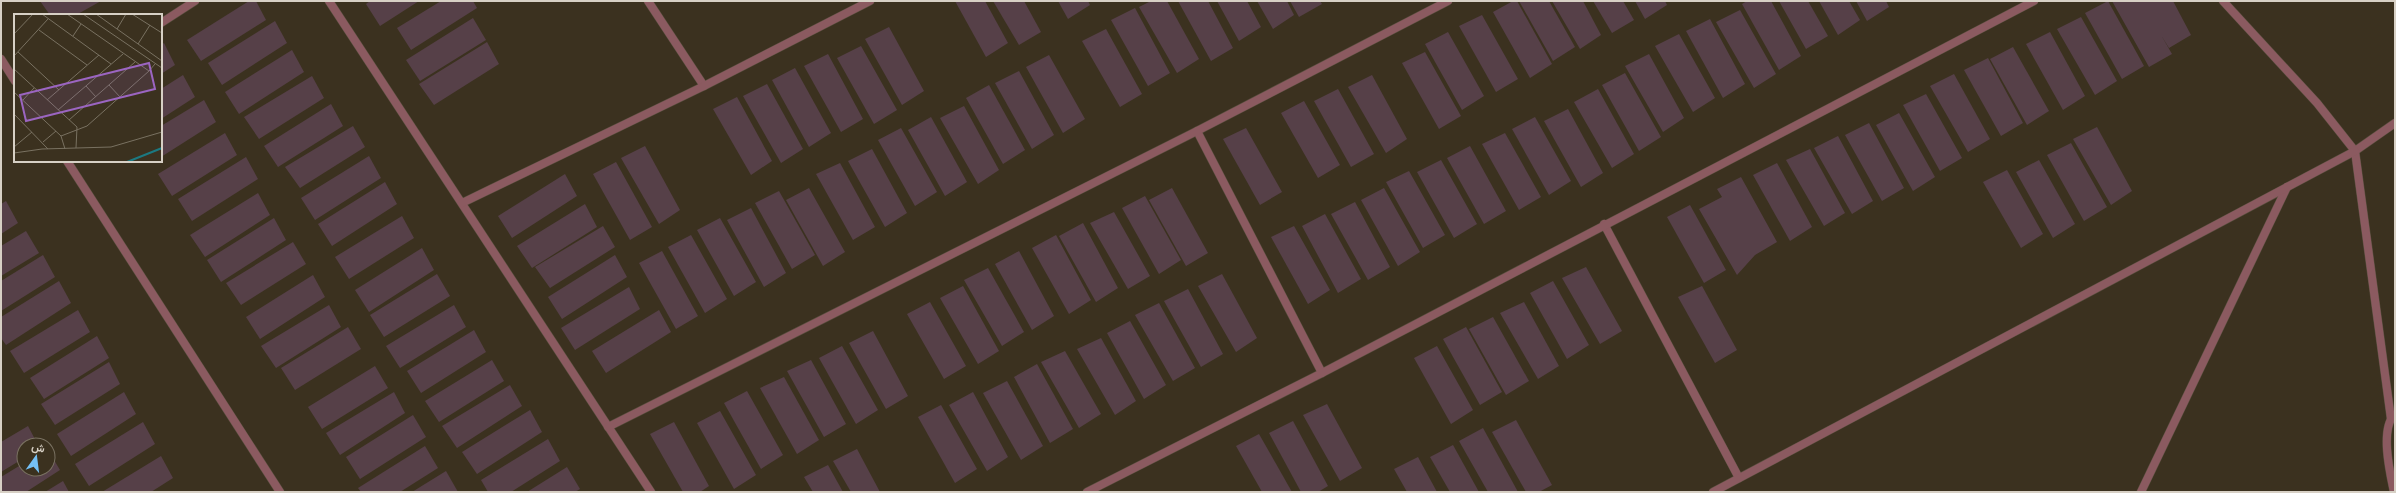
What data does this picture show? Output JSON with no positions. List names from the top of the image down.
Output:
{
  "north": "top"
}
